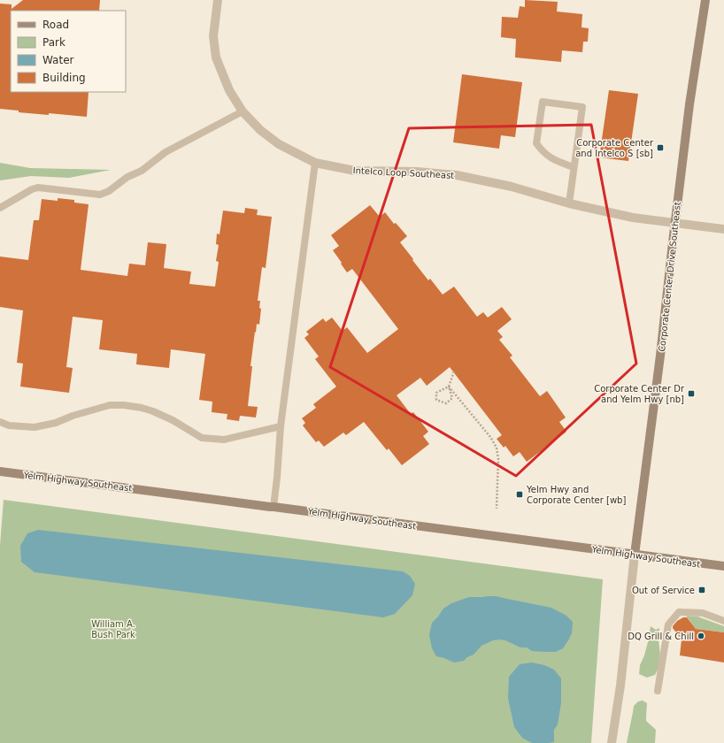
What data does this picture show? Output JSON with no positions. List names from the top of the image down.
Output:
{
  "streets": {
    "main road": ["Corporate Center Drive Southeast", "Yelm Highway Southeast"],
    "street": ["Intelco Loop Southeast"]
  },
  "crossings": [
    ["Intelco Loop Southeast", "Corporate Center Drive Southeast"],
    ["Corporate Center Drive Southeast", "Yelm Highway Southeast"]
  ],
  "parks": ["William A. Bush Park"],
  "places": {
    "transit": [
      "Corporate Center and Intelco S [sb]",
      "Corporate Center Dr and Yelm Hwy [nb]",
      "Yelm Hwy and Corporate Center [wb]",
      "Out of Service"
    ],
    "other": ["DQ Grill & Chill"]
  },
  "legend": [
    "Road",
    "Park",
    "Water",
    "Building"
  ]
}
